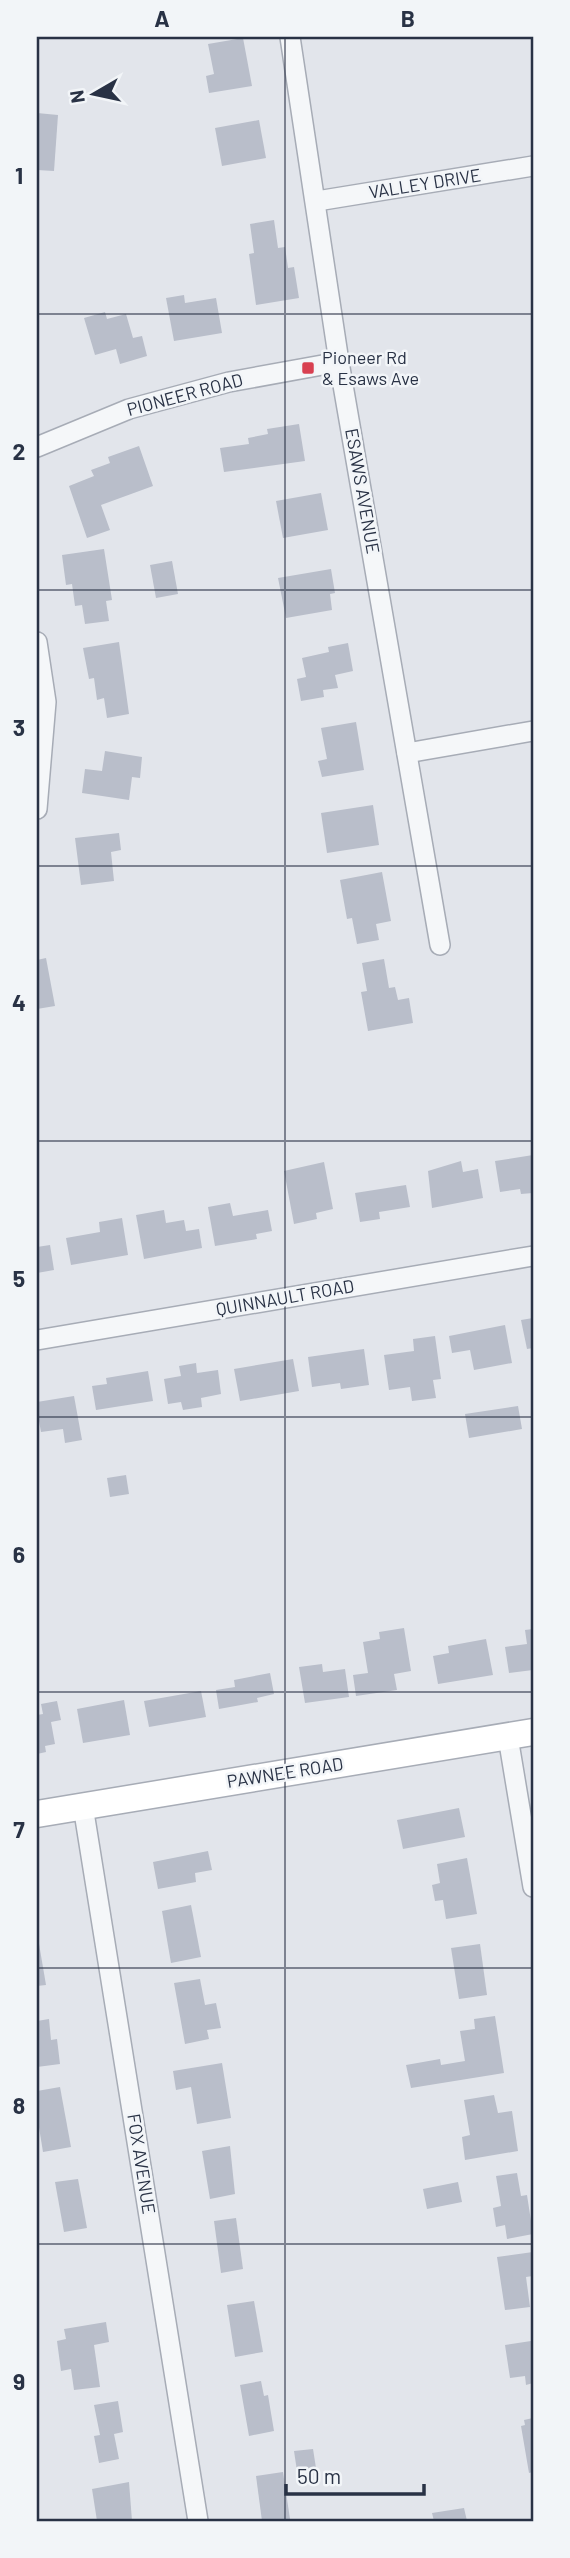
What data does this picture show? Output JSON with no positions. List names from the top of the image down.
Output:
{
  "streets": {
    "street": [
      "VALLEY DRIVE",
      "PIONEER ROAD",
      "ESAWS AVENUE",
      "QUINNAULT ROAD",
      "PAWNEE ROAD",
      "FOX AVENUE"
    ]
  },
  "crossings": [
    ["VALLEY DRIVE", "ESAWS AVENUE"],
    ["PIONEER ROAD", "ESAWS AVENUE"],
    ["PAWNEE ROAD", "FOX AVENUE"]
  ],
  "places": {
    "transit": ["Pioneer Rd & Esaws Ave"]
  },
  "scale_bar": "50 m",
  "north": "left",
  "grid": {
    "columns": ["A", "B"],
    "rows": [
      "1",
      "2",
      "3",
      "4",
      "5",
      "6",
      "7",
      "8",
      "9"
    ]
  }
}
